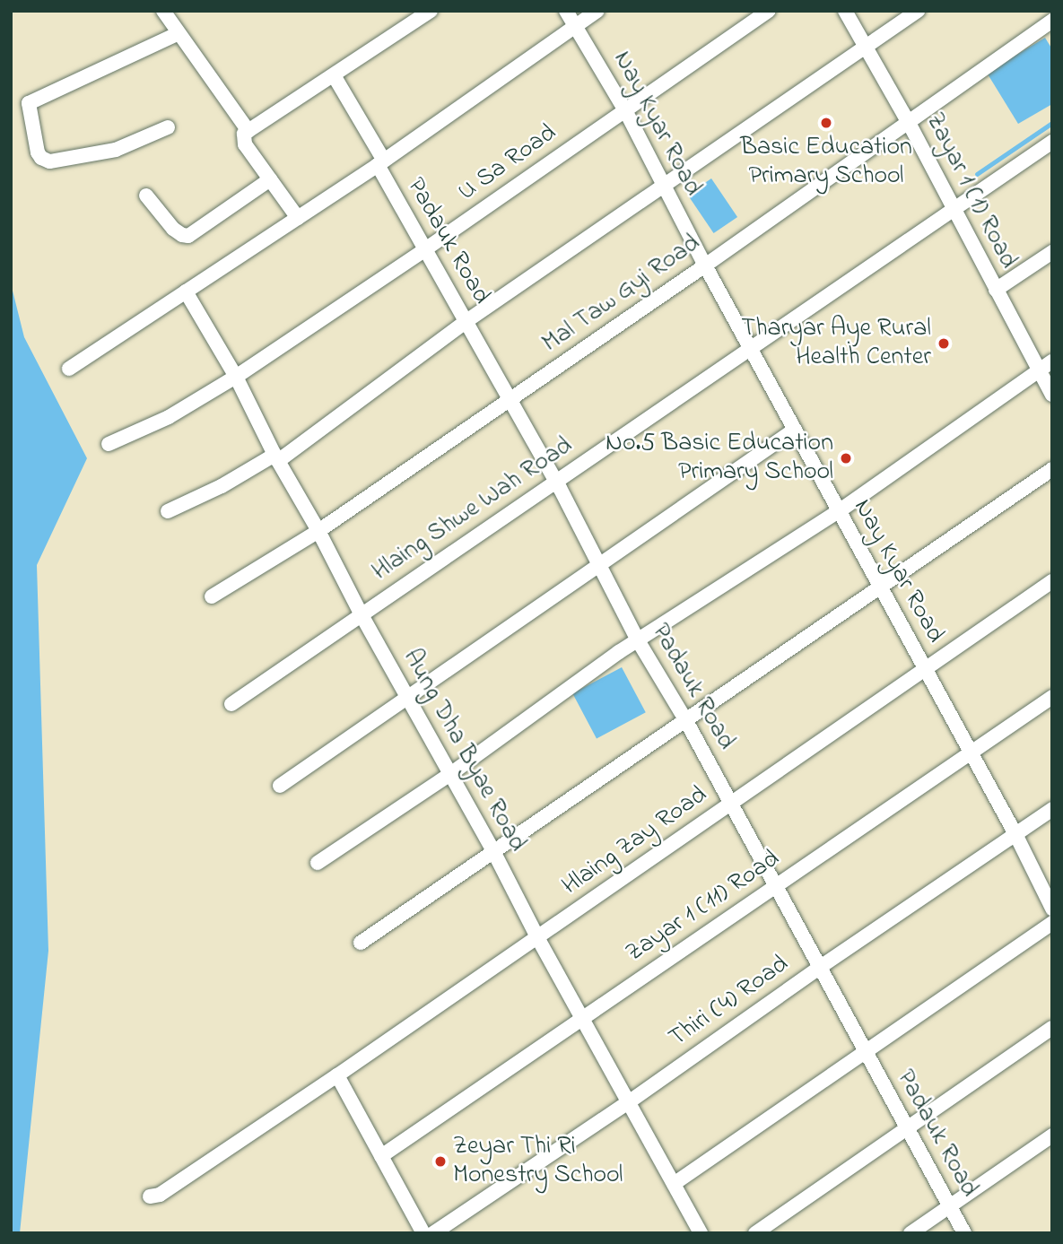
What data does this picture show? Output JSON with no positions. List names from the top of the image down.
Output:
{
  "streets": {
    "street": [
      "Nay Kyar Road",
      "U Sa Road",
      "Zayar 1 (1) Road",
      "Padauk Road",
      "Mal Taw Gyi Road",
      "Hlaing Shwe Wah Road",
      "Aung Dha Byae Road",
      "Hlaing Zay Road",
      "Zayar 1 (11) Road",
      "Thiri (4) Road"
    ]
  },
  "crossings": [
    ["Nay Kyar Road", "U Sa Road"],
    ["Nay Kyar Road", "Mal Taw Gyi Road"],
    ["Nay Kyar Road", "Hlaing Shwe Wah Road"],
    ["Nay Kyar Road", "Hlaing Zay Road"],
    ["Nay Kyar Road", "Zayar 1 (11) Road"],
    ["Nay Kyar Road", "Thiri (4) Road"],
    ["U Sa Road", "Padauk Road"],
    ["U Sa Road", "Aung Dha Byae Road"],
    ["Zayar 1 (1) Road", "Mal Taw Gyi Road"],
    ["Zayar 1 (1) Road", "Hlaing Shwe Wah Road"],
    ["Padauk Road", "Mal Taw Gyi Road"],
    ["Padauk Road", "Hlaing Shwe Wah Road"],
    ["Padauk Road", "Hlaing Zay Road"],
    ["Padauk Road", "Zayar 1 (11) Road"],
    ["Padauk Road", "Thiri (4) Road"],
    ["Mal Taw Gyi Road", "Aung Dha Byae Road"],
    ["Hlaing Shwe Wah Road", "Aung Dha Byae Road"],
    ["Aung Dha Byae Road", "Hlaing Zay Road"],
    ["Aung Dha Byae Road", "Zayar 1 (11) Road"],
    ["Aung Dha Byae Road", "Thiri (4) Road"]
  ],
  "places": [
    "Basic Education Primary School",
    "Tharyar Aye Rural Health Center",
    "No.5 Basic Education Primary School",
    "Zeyar Thi Ri Monestry School"
  ]
}
